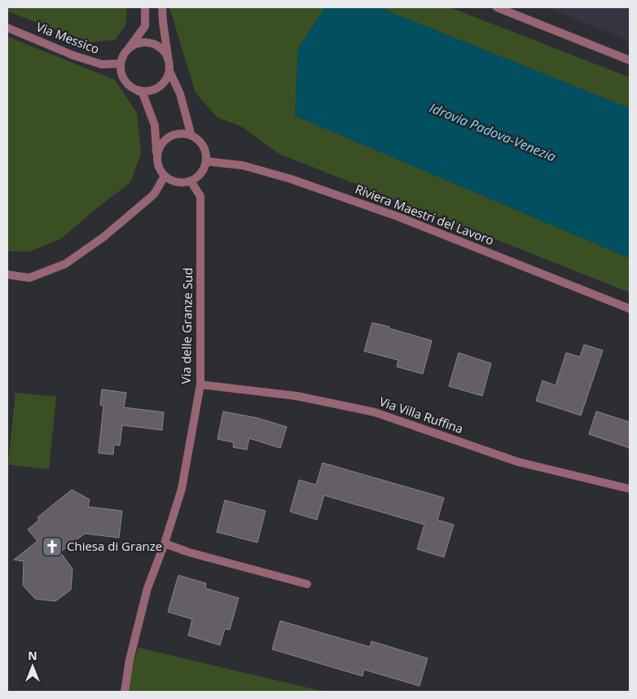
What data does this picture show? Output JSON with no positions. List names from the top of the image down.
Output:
{
  "streets": {
    "street": [
      "Via Messico",
      "Riviera Maestri del Lavoro",
      "Via delle Granze Sud",
      "Via Villa Ruffina"
    ]
  },
  "crossings": [
    ["Riviera Maestri del Lavoro", "Via delle Granze Sud"],
    ["Via delle Granze Sud", "Via Villa Ruffina"]
  ],
  "water": ["Idrovia Padova-Venezia"],
  "places": {
    "church": ["Chiesa di Granze"]
  },
  "north": "top"
}
